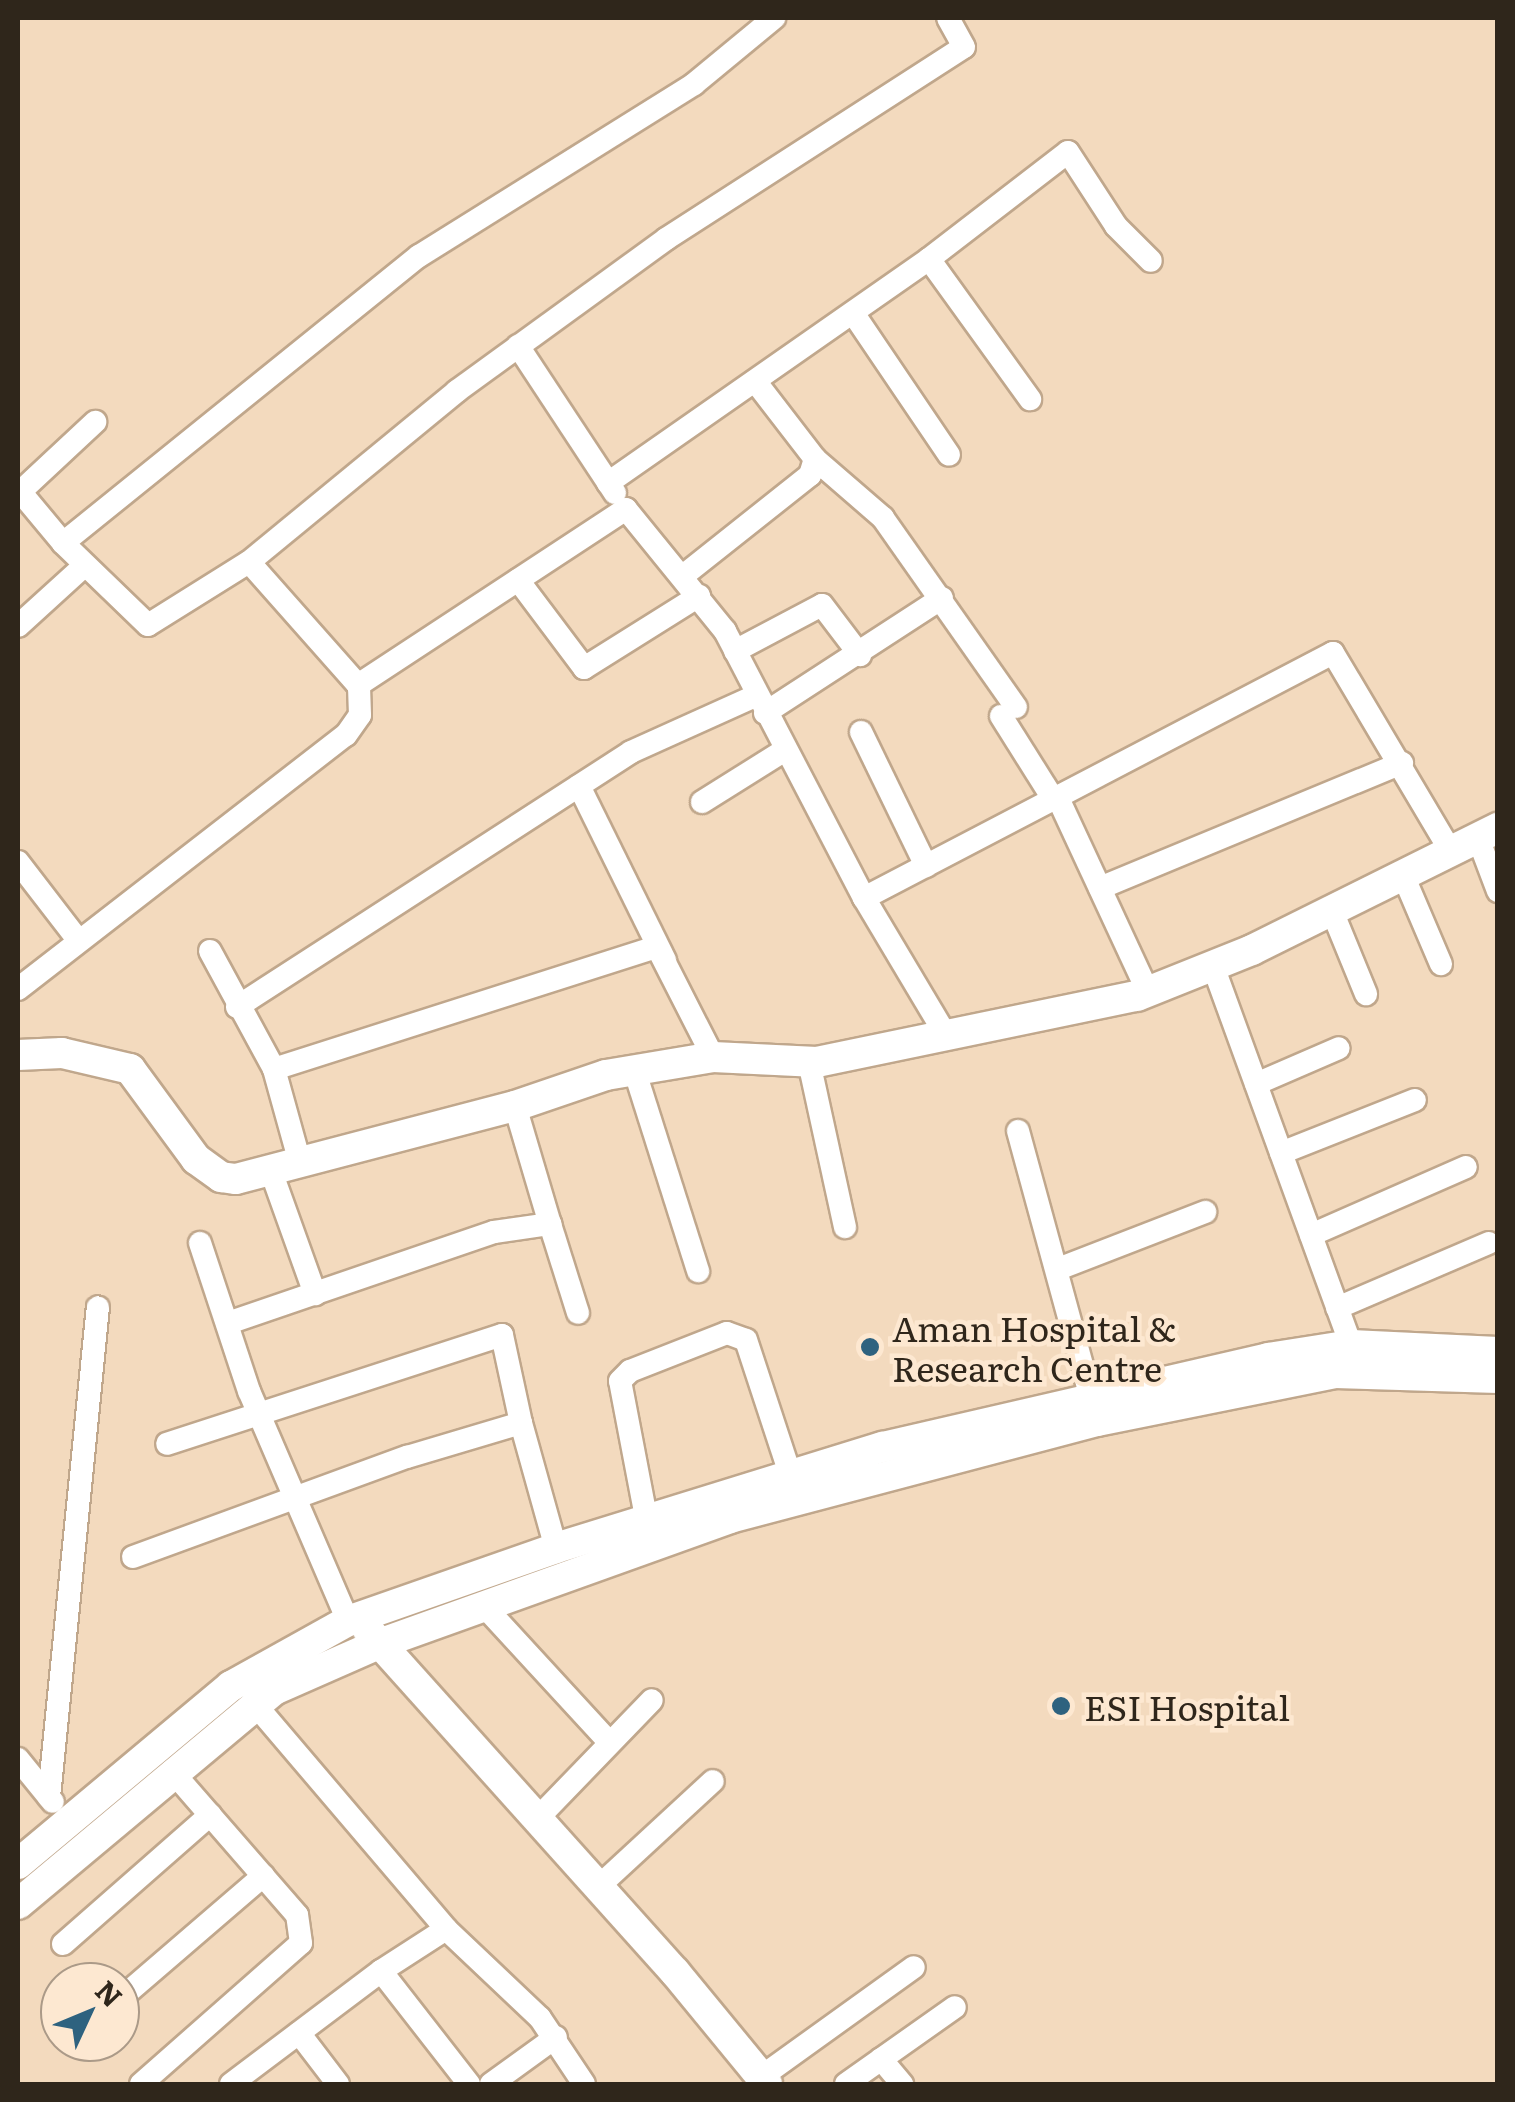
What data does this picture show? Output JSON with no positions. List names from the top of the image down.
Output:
{
  "places": ["Aman Hospital & Research Centre", "ESI Hospital"],
  "north": "top right"
}
